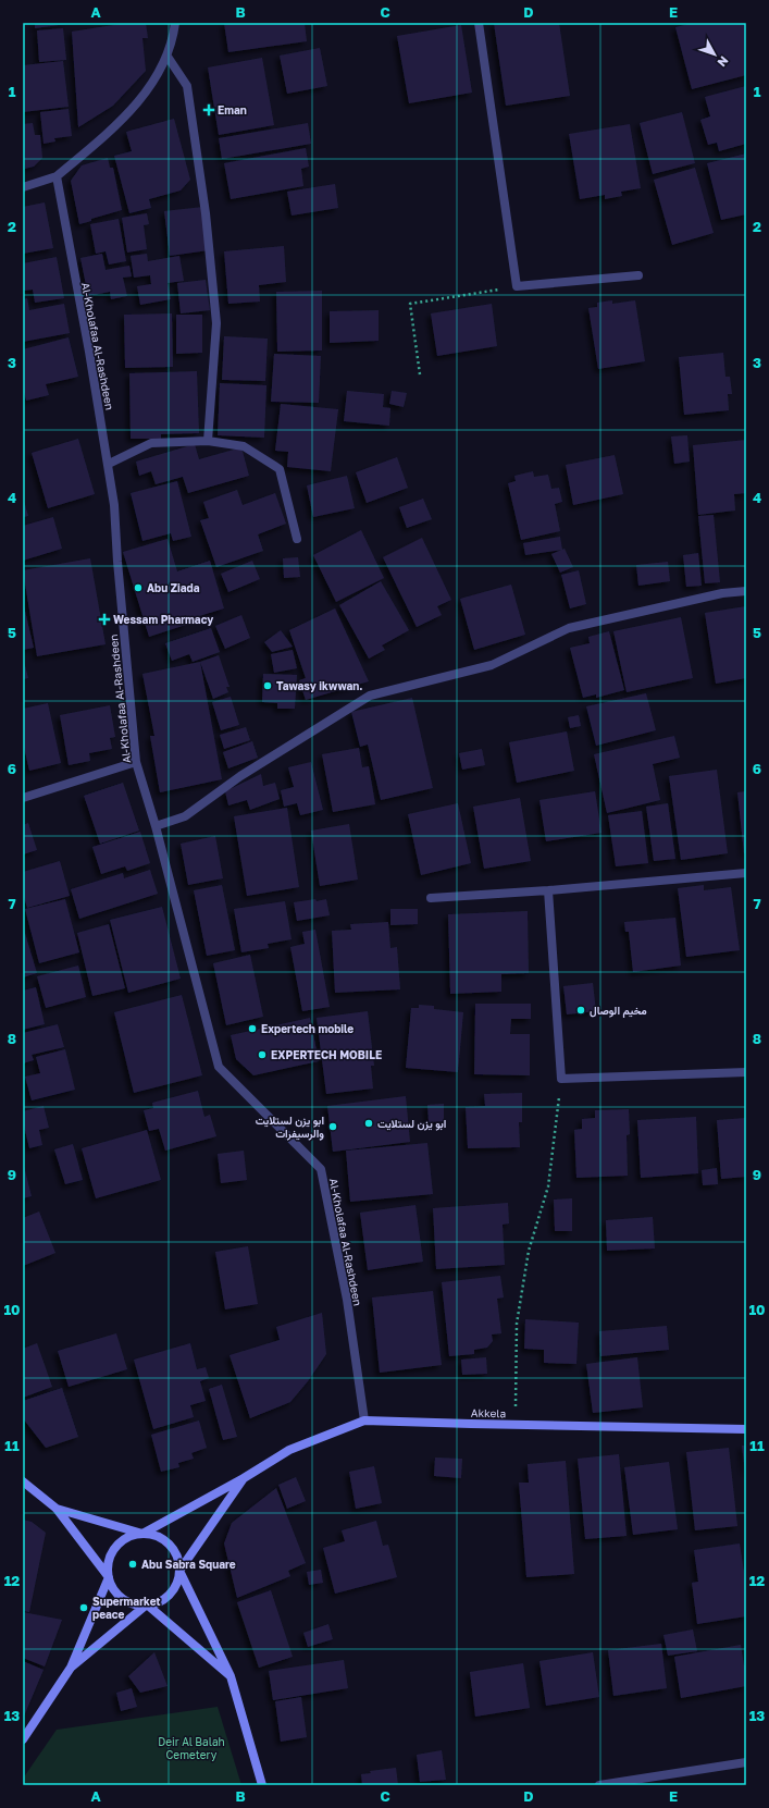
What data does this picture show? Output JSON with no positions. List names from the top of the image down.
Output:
{
  "streets": {
    "street": ["Al-Kholafaa Al-Rashdeen", "Akkela"]
  },
  "crossings": [
    ["Al-Kholafaa Al-Rashdeen", "Akkela"]
  ],
  "parks": ["Deir Al Balah Cemetery"],
  "places": {
    "health": ["Eman", "Wessam Pharmacy"],
    "other": [
      "Abu Ziada",
      "Tawasy ikwwan.",
      "مخيم الوصال",
      "Expertech mobile",
      "EXPERTECH MOBILE",
      "ابو يزن لستلايت",
      "ابو يزن لستلايت والرسيفرات",
      "Abu Sabra Square",
      "Supermarket peace"
    ]
  },
  "north": "bottom right",
  "grid": {
    "columns": [
      "A",
      "B",
      "C",
      "D",
      "E"
    ],
    "rows": [
      "1",
      "2",
      "3",
      "4",
      "5",
      "6",
      "7",
      "8",
      "9",
      "10",
      "11",
      "12",
      "13"
    ]
  }
}
